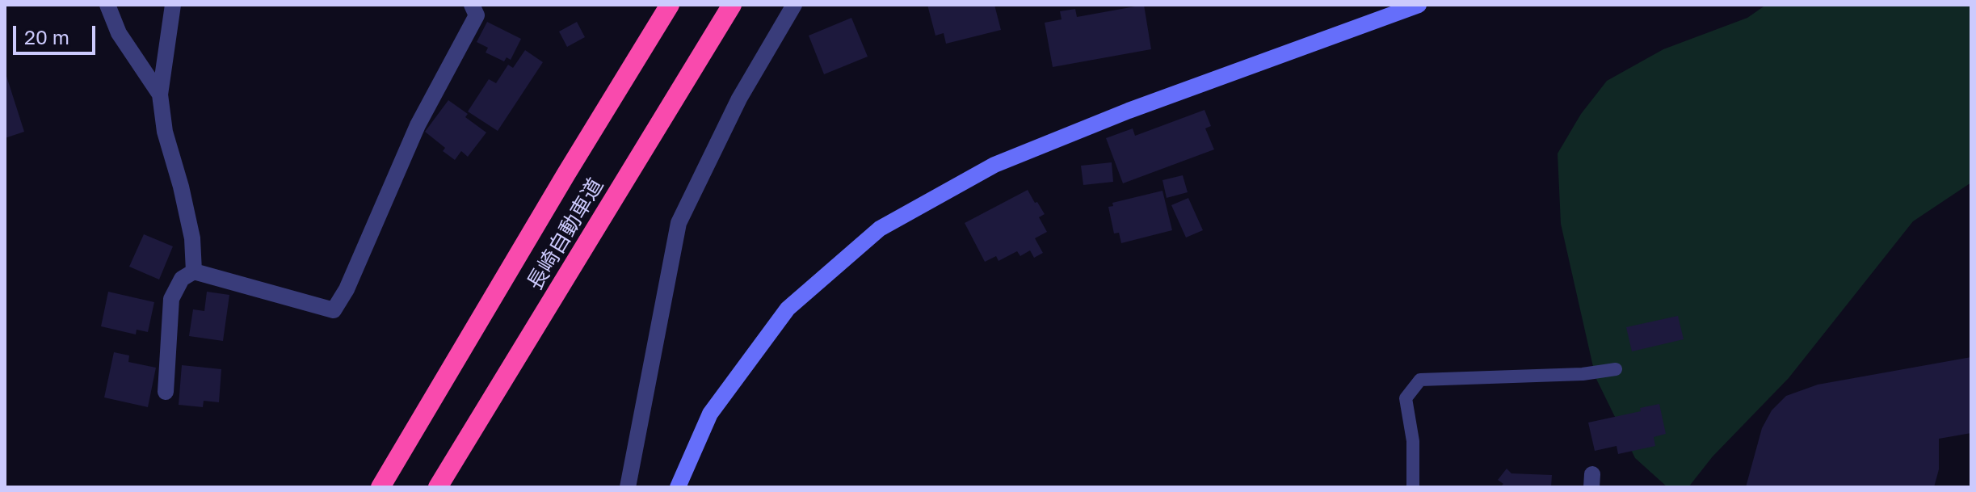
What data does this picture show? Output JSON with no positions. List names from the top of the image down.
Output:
{
  "streets": {
    "highway": ["長崎自動車道"]
  },
  "scale_bar": "20 m"
}
